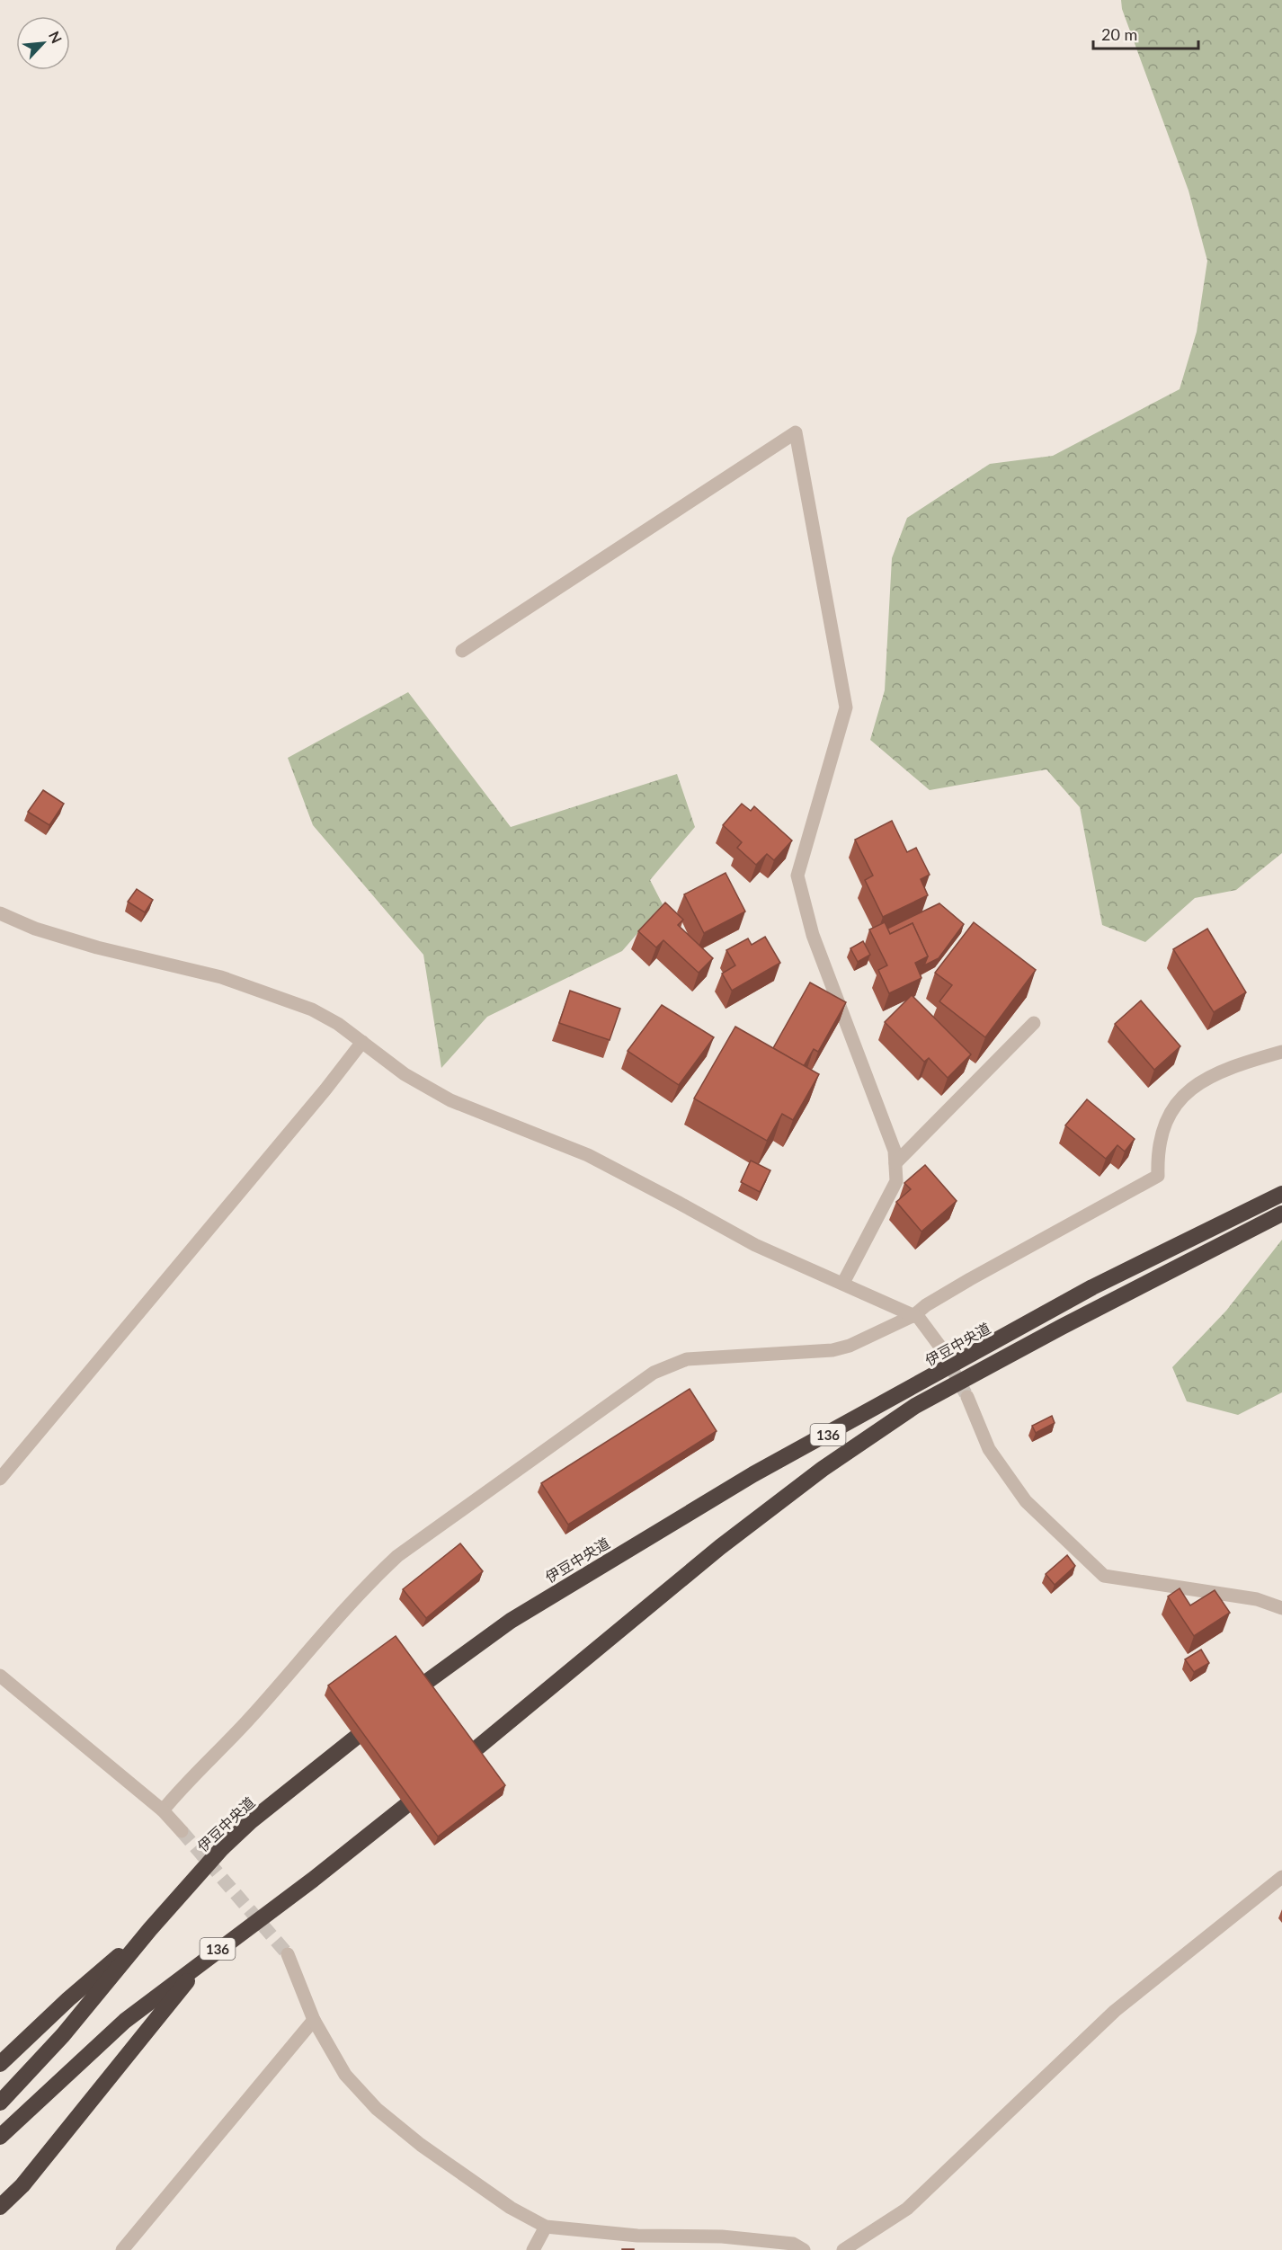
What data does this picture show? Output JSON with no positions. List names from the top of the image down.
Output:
{
  "streets": {
    "highway": ["伊豆中央道", "136"]
  },
  "scale_bar": "20 m",
  "north": "top right"
}
